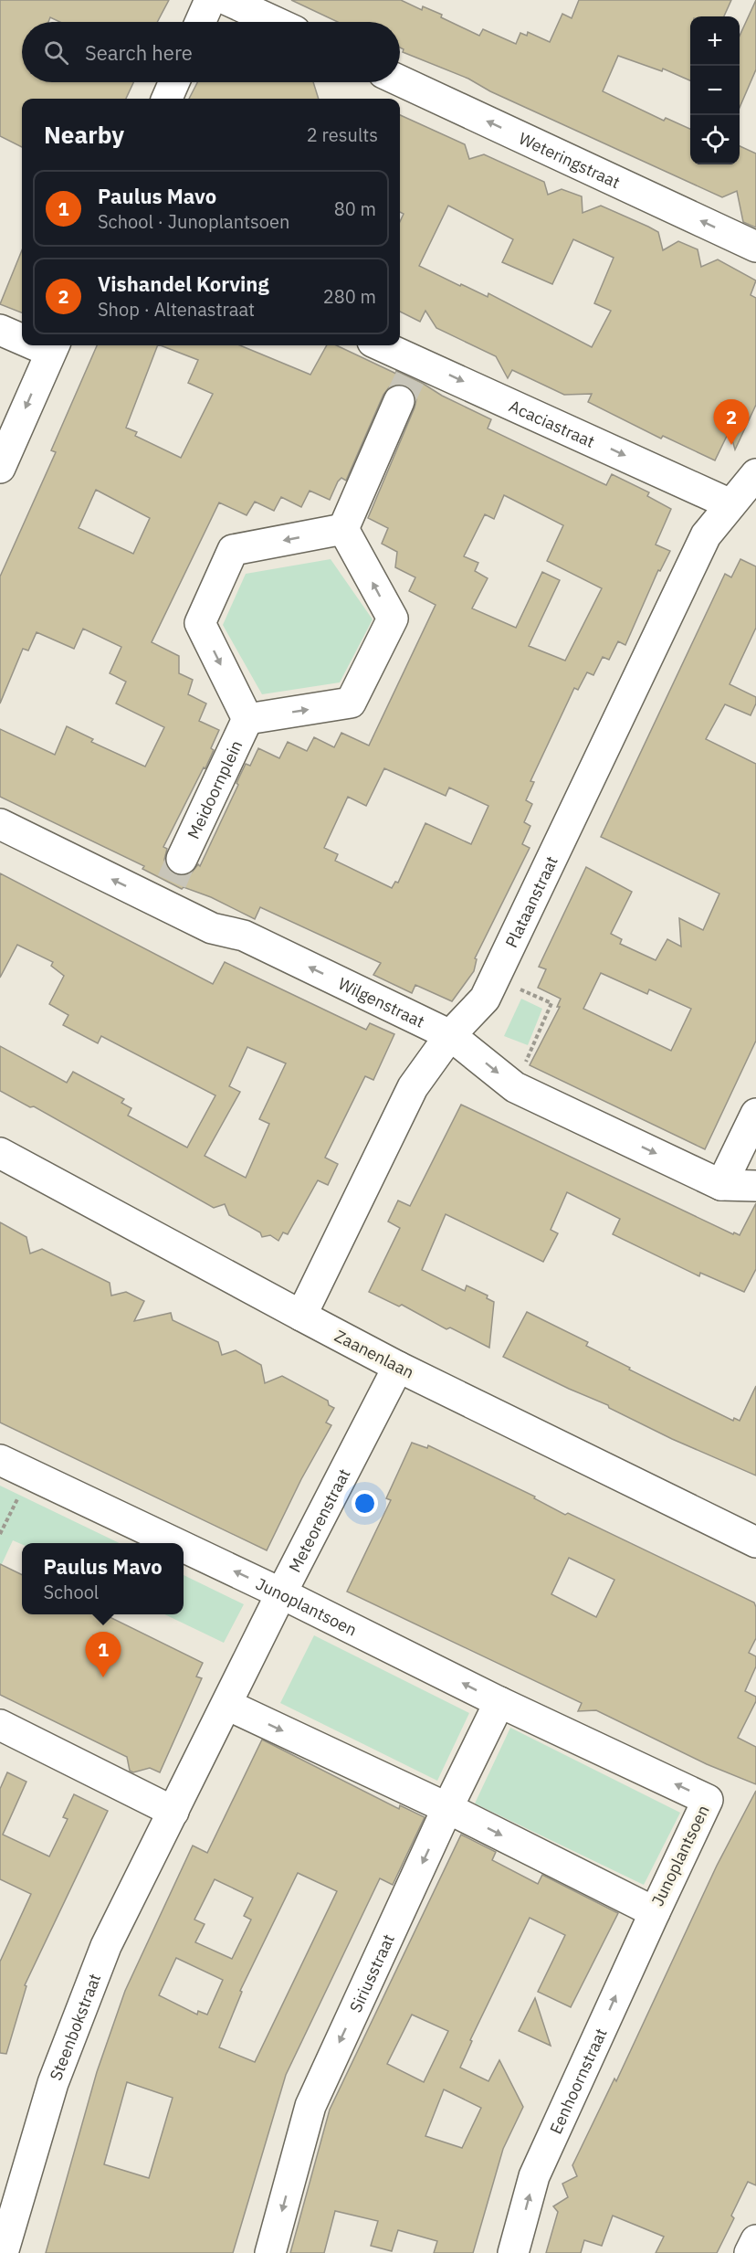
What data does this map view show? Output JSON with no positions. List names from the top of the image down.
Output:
{
  "streets": {
    "street": [
      "Weteringstraat",
      "Acaciastraat",
      "Meidoornplein",
      "Plataanstraat",
      "Wilgenstraat",
      "Zaanenlaan",
      "Meteorenstraat",
      "Junoplantsoen",
      "Siriusstraat",
      "Steenbokstraat",
      "Eenhoornstraat"
    ]
  },
  "crossings": [
    ["Acaciastraat", "Plataanstraat"],
    ["Meidoornplein", "Wilgenstraat"],
    ["Plataanstraat", "Wilgenstraat"],
    ["Plataanstraat", "Zaanenlaan"],
    ["Zaanenlaan", "Meteorenstraat"],
    ["Meteorenstraat", "Junoplantsoen"],
    ["Junoplantsoen", "Siriusstraat"],
    ["Junoplantsoen", "Eenhoornstraat"]
  ],
  "one_way": [
    "Weteringstraat",
    "Acaciastraat",
    "Siriusstraat",
    "Eenhoornstraat"
  ],
  "page": {
    "map_buttons": ["+", "−"],
    "search": "Search here",
    "heading": ["Nearby", "2 results"],
    "list": [
      {
        "mark": "1",
        "name": "Paulus Mavo",
        "note": "School · Junoplantsoen",
        "value": "80 m"
      },
      {
        "mark": "2",
        "name": "Vishandel Korving",
        "note": "Shop · Altenastraat",
        "value": "280 m"
      }
    ],
    "pins": ["2", "1"],
    "popup": ["Paulus Mavo", "School"]
  }
}
